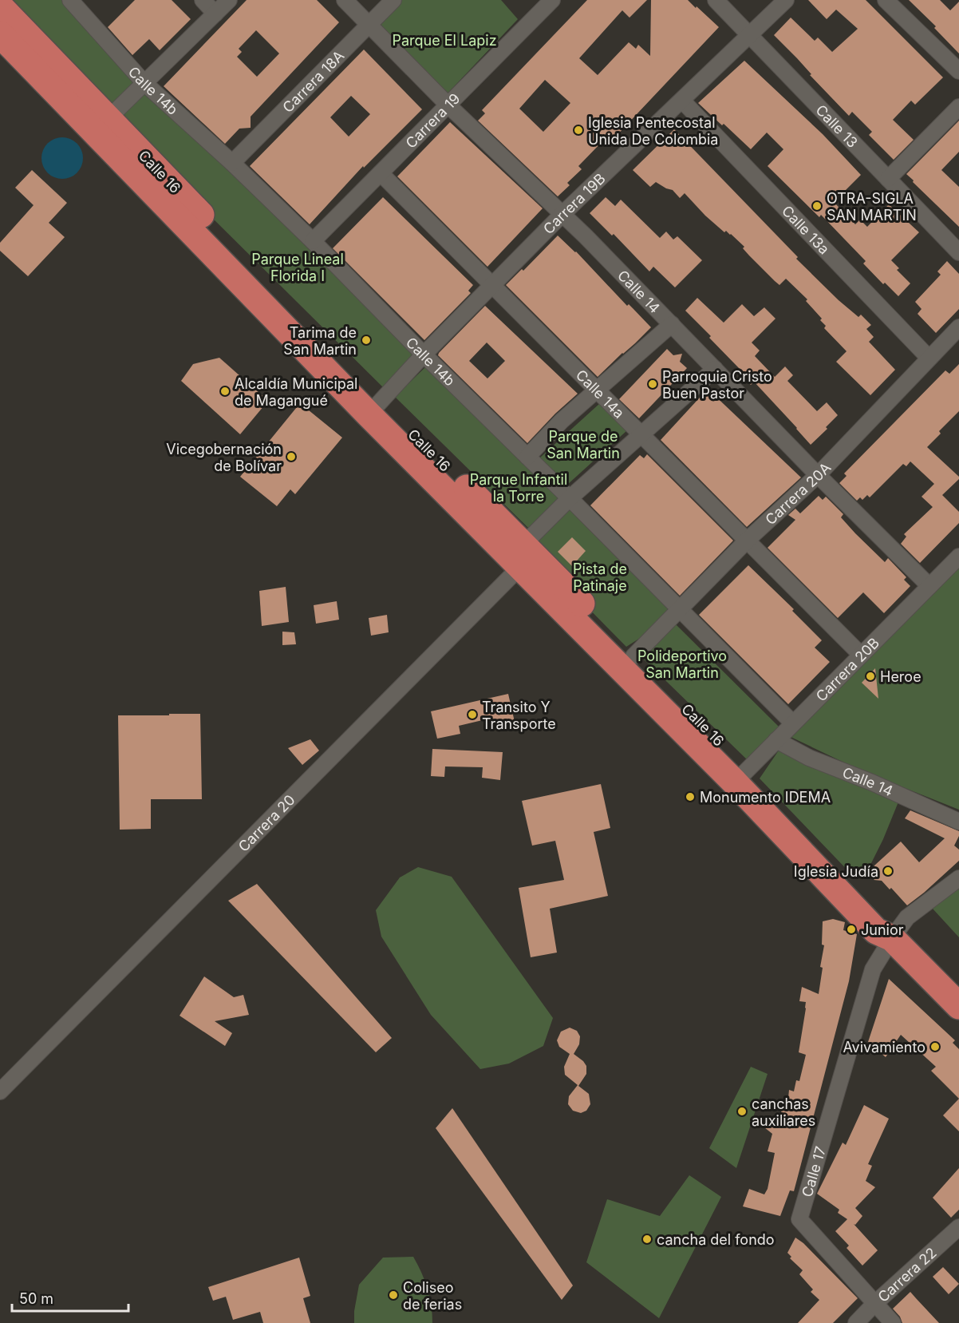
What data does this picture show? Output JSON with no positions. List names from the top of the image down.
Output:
{
  "streets": {
    "highway": ["Calle 16"],
    "street": [
      "Carrera 18A",
      "Calle 14b",
      "Carrera 19",
      "Calle 13",
      "Carrera 19B",
      "Calle 13a",
      "Calle 14",
      "Calle 14a",
      "Carrera 20A",
      "Carrera 20B",
      "Carrera 20",
      "Calle 17",
      "Carrera 22"
    ]
  },
  "crossings": [
    ["Carrera 18A", "Calle 14b"],
    ["Carrera 18A", "Calle 14"],
    ["Calle 14b", "Carrera 19"],
    ["Calle 14b", "Carrera 19B"],
    ["Calle 14b", "Carrera 20A"],
    ["Calle 14b", "Carrera 20B"],
    ["Carrera 19", "Calle 14"],
    ["Carrera 19", "Calle 14a"],
    ["Calle 13", "Carrera 19B"],
    ["Calle 16", "Carrera 19B"],
    ["Calle 16", "Carrera 20A"],
    ["Calle 16", "Carrera 20B"],
    ["Calle 16", "Carrera 20"],
    ["Calle 16", "Calle 17"],
    ["Carrera 19B", "Calle 13a"],
    ["Carrera 19B", "Calle 14"],
    ["Carrera 19B", "Calle 14a"],
    ["Calle 13a", "Carrera 20A"],
    ["Calle 14", "Carrera 20A"],
    ["Calle 14", "Carrera 20B"],
    ["Calle 14a", "Carrera 20A"],
    ["Calle 14a", "Carrera 20B"],
    ["Calle 17", "Carrera 22"]
  ],
  "parks": [
    "Parque El Lapiz",
    "Parque Lineal Florida I",
    "Parque de San Martin",
    "Parque Infantil la Torre",
    "Pista de Patinaje",
    "Polideportivo San Martin"
  ],
  "places": [
    "Iglesia Pentecostal Unida De Colombia",
    "OTRA-SIGLA SAN MARTIN",
    "Tarima de San Martin",
    "Parroquia Cristo Buen Pastor",
    "Alcaldía Municipal de Magangué",
    "Vicegobernación de Bolívar",
    "Heroe",
    "Transito Y Transporte",
    "Monumento IDEMA",
    "Iglesia Judía",
    "Junior",
    "Avivamiento",
    "canchas auxiliares",
    "cancha del fondo",
    "Coliseo de ferias"
  ],
  "scale_bar": "50 m"
}
